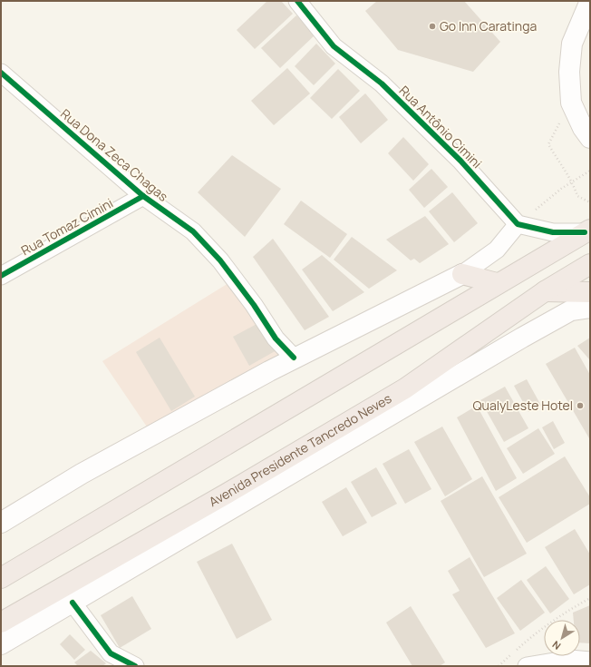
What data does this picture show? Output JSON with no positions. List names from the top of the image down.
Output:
{
  "streets": {
    "highway": ["Avenida Presidente Tancredo Neves"],
    "street": ["Rua Antônio Cimini", "Rua Dona Zeca Chagas", "Rua Tomaz Cimini"]
  },
  "crossings": [
    ["Rua Dona Zeca Chagas", "Rua Tomaz Cimini"]
  ],
  "places": ["Go Inn Caratinga", "QualyLeste Hotel"],
  "north": "bottom left"
}
